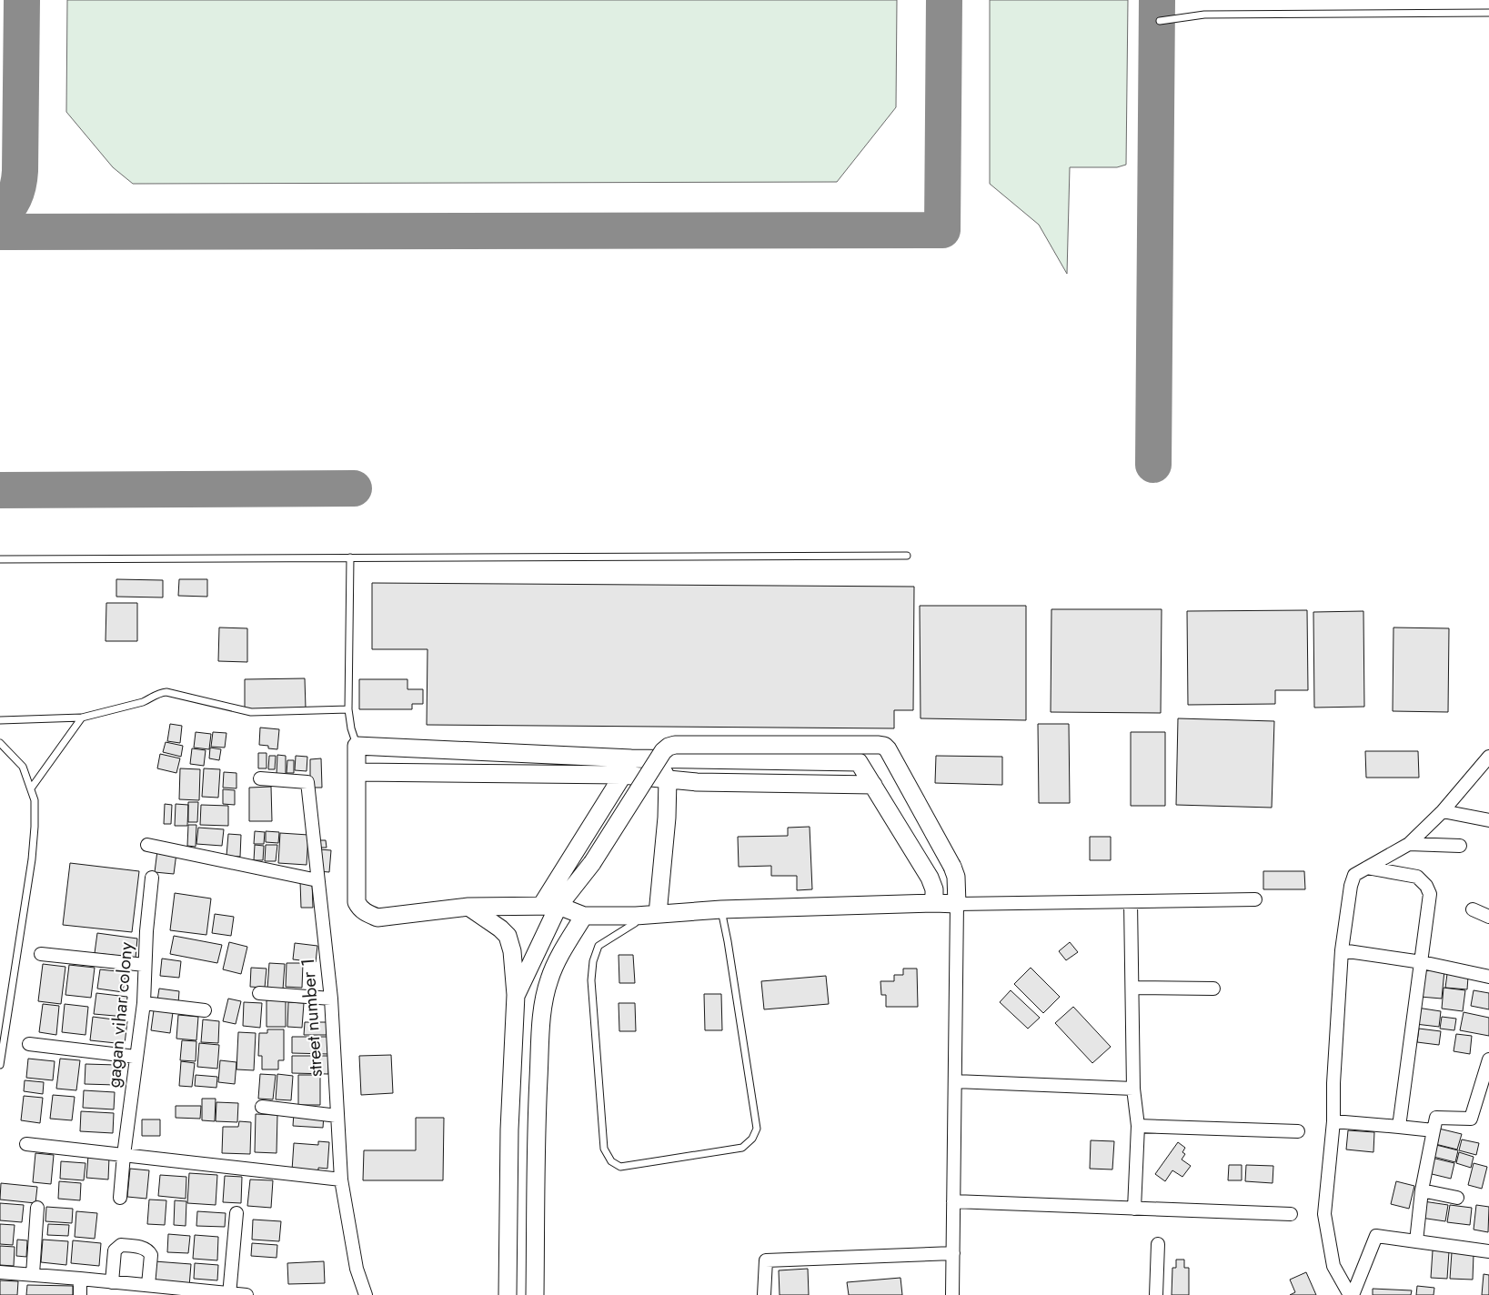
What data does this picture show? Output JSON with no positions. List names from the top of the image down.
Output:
{
  "streets": {
    "street": ["gagan vihar colony", "street number 1"]
  }
}
